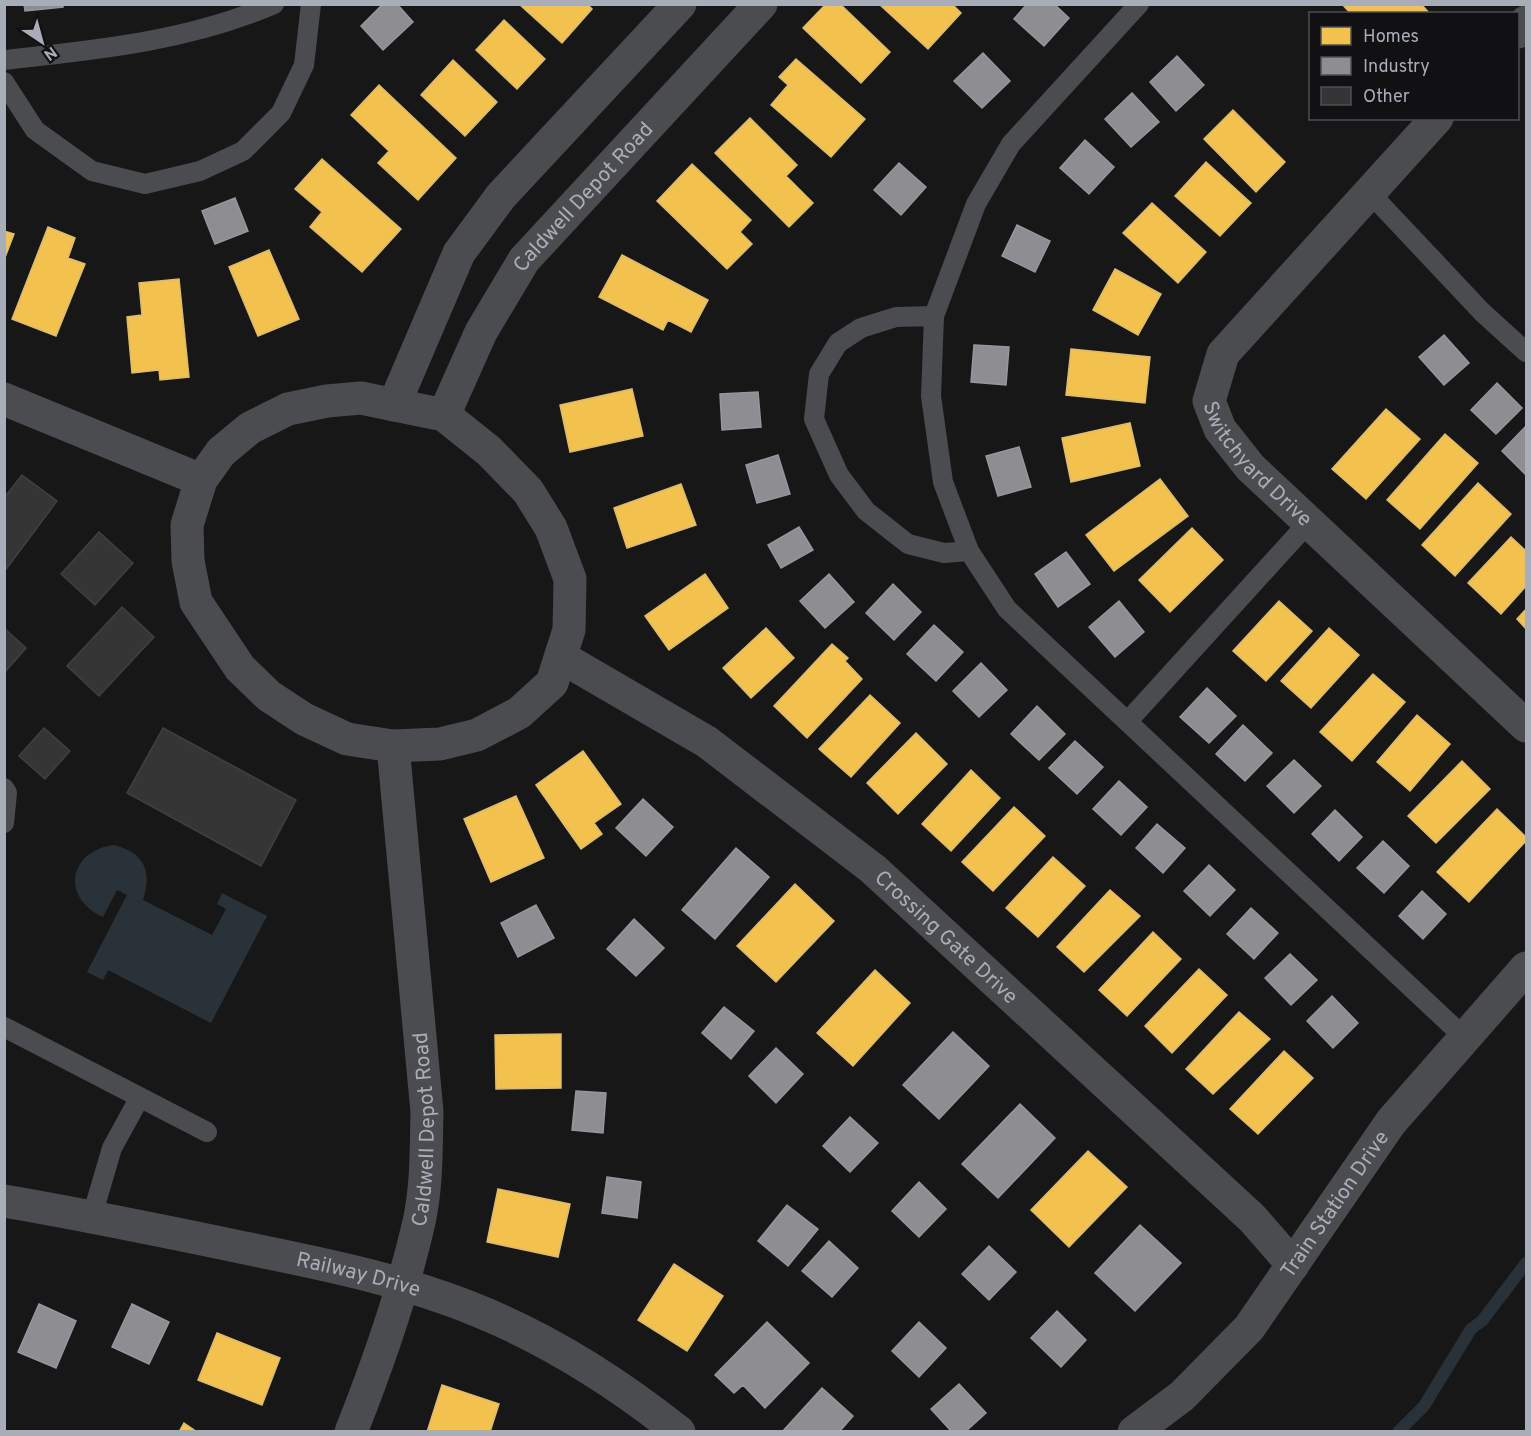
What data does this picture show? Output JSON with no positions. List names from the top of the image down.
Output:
{
  "streets": {
    "street": [
      "Caldwell Depot Road",
      "Switchyard Drive",
      "Crossing Gate Drive",
      "Train Station Drive",
      "Railway Drive"
    ]
  },
  "crossings": [
    ["Caldwell Depot Road", "Railway Drive"],
    ["Crossing Gate Drive", "Train Station Drive"]
  ],
  "legend": ["Homes", "Industry", "Other"],
  "north": "bottom right"
}
